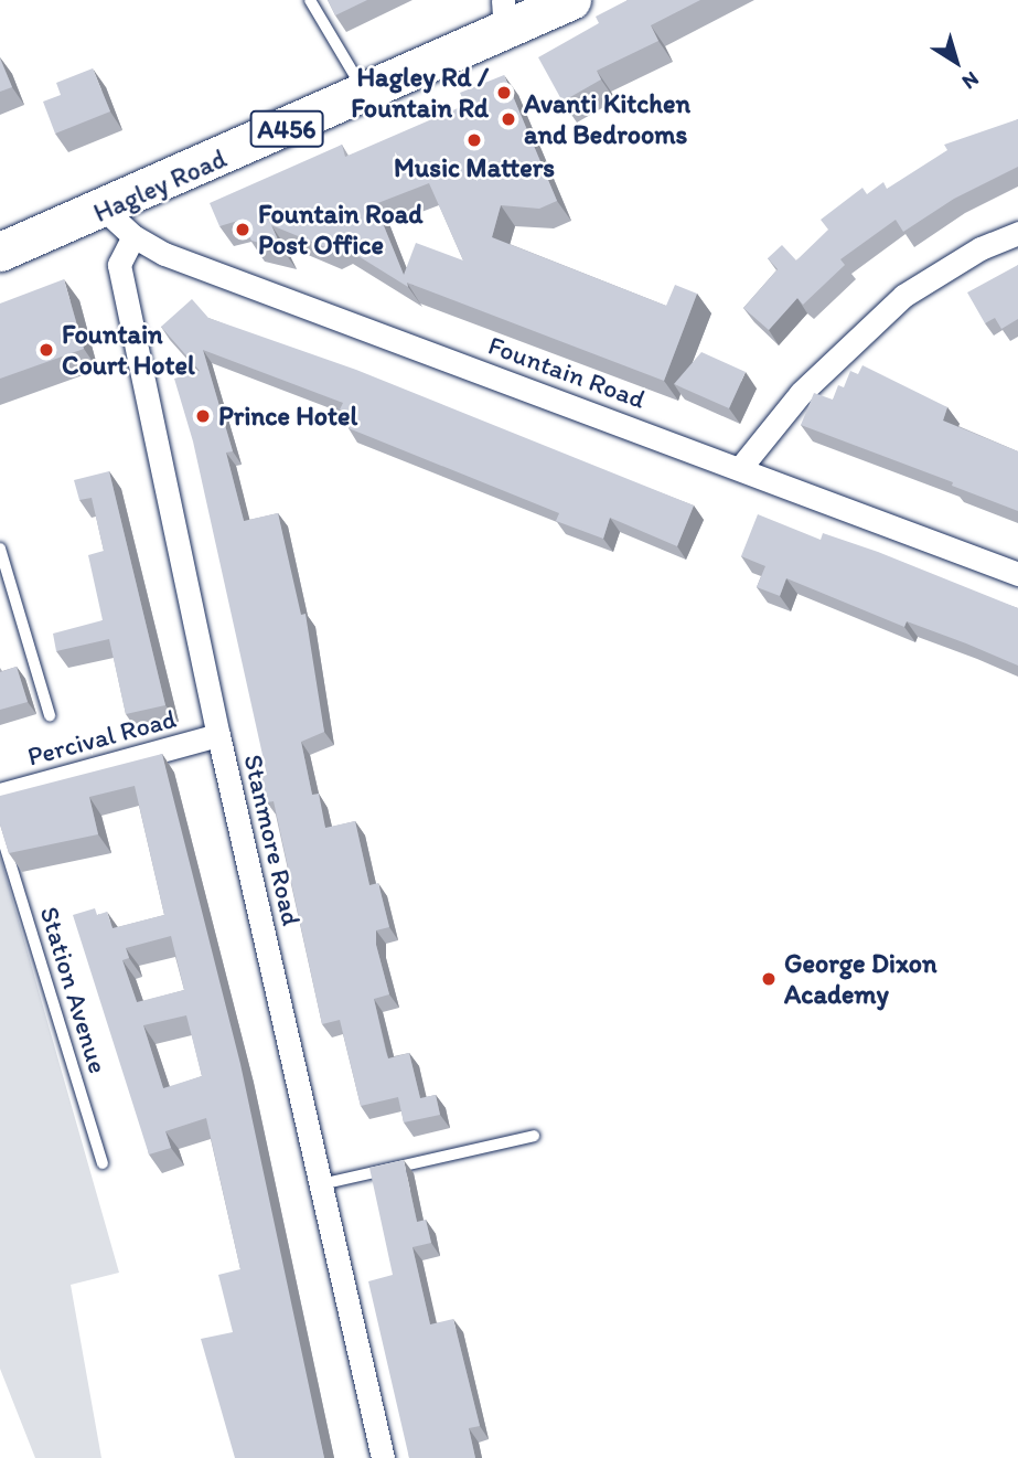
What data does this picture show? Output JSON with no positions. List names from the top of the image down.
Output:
{
  "streets": {
    "highway": ["A456", "Hagley Road"],
    "street": ["Fountain Road", "Percival Road", "Stanmore Road"],
    "lane": ["Station Avenue"]
  },
  "crossings": [
    ["Hagley Road", "Fountain Road"],
    ["Fountain Road", "Stanmore Road"],
    ["Percival Road", "Stanmore Road"]
  ],
  "places": [
    "Hagley Rd / Fountain Rd",
    "Avanti Kitchen and Bedrooms",
    "Music Matters",
    "Fountain Road Post Office",
    "Fountain Court Hotel",
    "Prince Hotel",
    "George Dixon Academy"
  ],
  "north": "bottom right"
}
